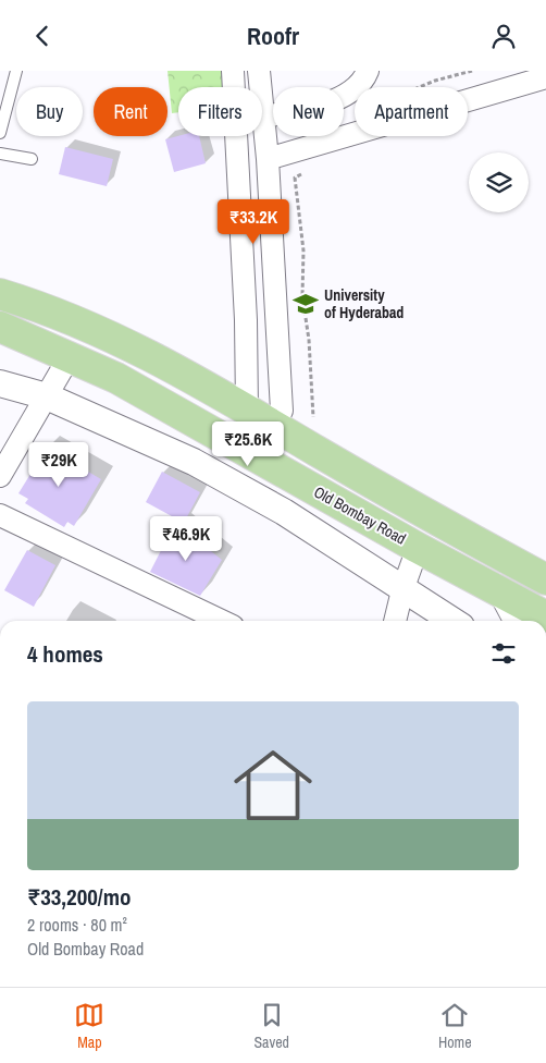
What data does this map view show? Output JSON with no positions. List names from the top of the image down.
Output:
{
  "streets": {
    "main road": ["Old Bombay Road"]
  },
  "places": {
    "school or university": ["University of Hyderabad"]
  },
  "page": {
    "header": "Roofr",
    "chip": [
      "Buy",
      "Rent",
      "Filters",
      "New",
      "Apartment"
    ],
    "price": [
      "₹33.2K",
      "₹25.6K",
      "₹29K",
      "₹46.9K"
    ],
    "heading": "4 homes",
    "list": [
      {
        "name": "₹33,200/mo",
        "note": "2 rooms · 80 m² · Old Bombay Road"
      }
    ],
    "tabs": ["Map", "Saved", "Home"]
  }
}
